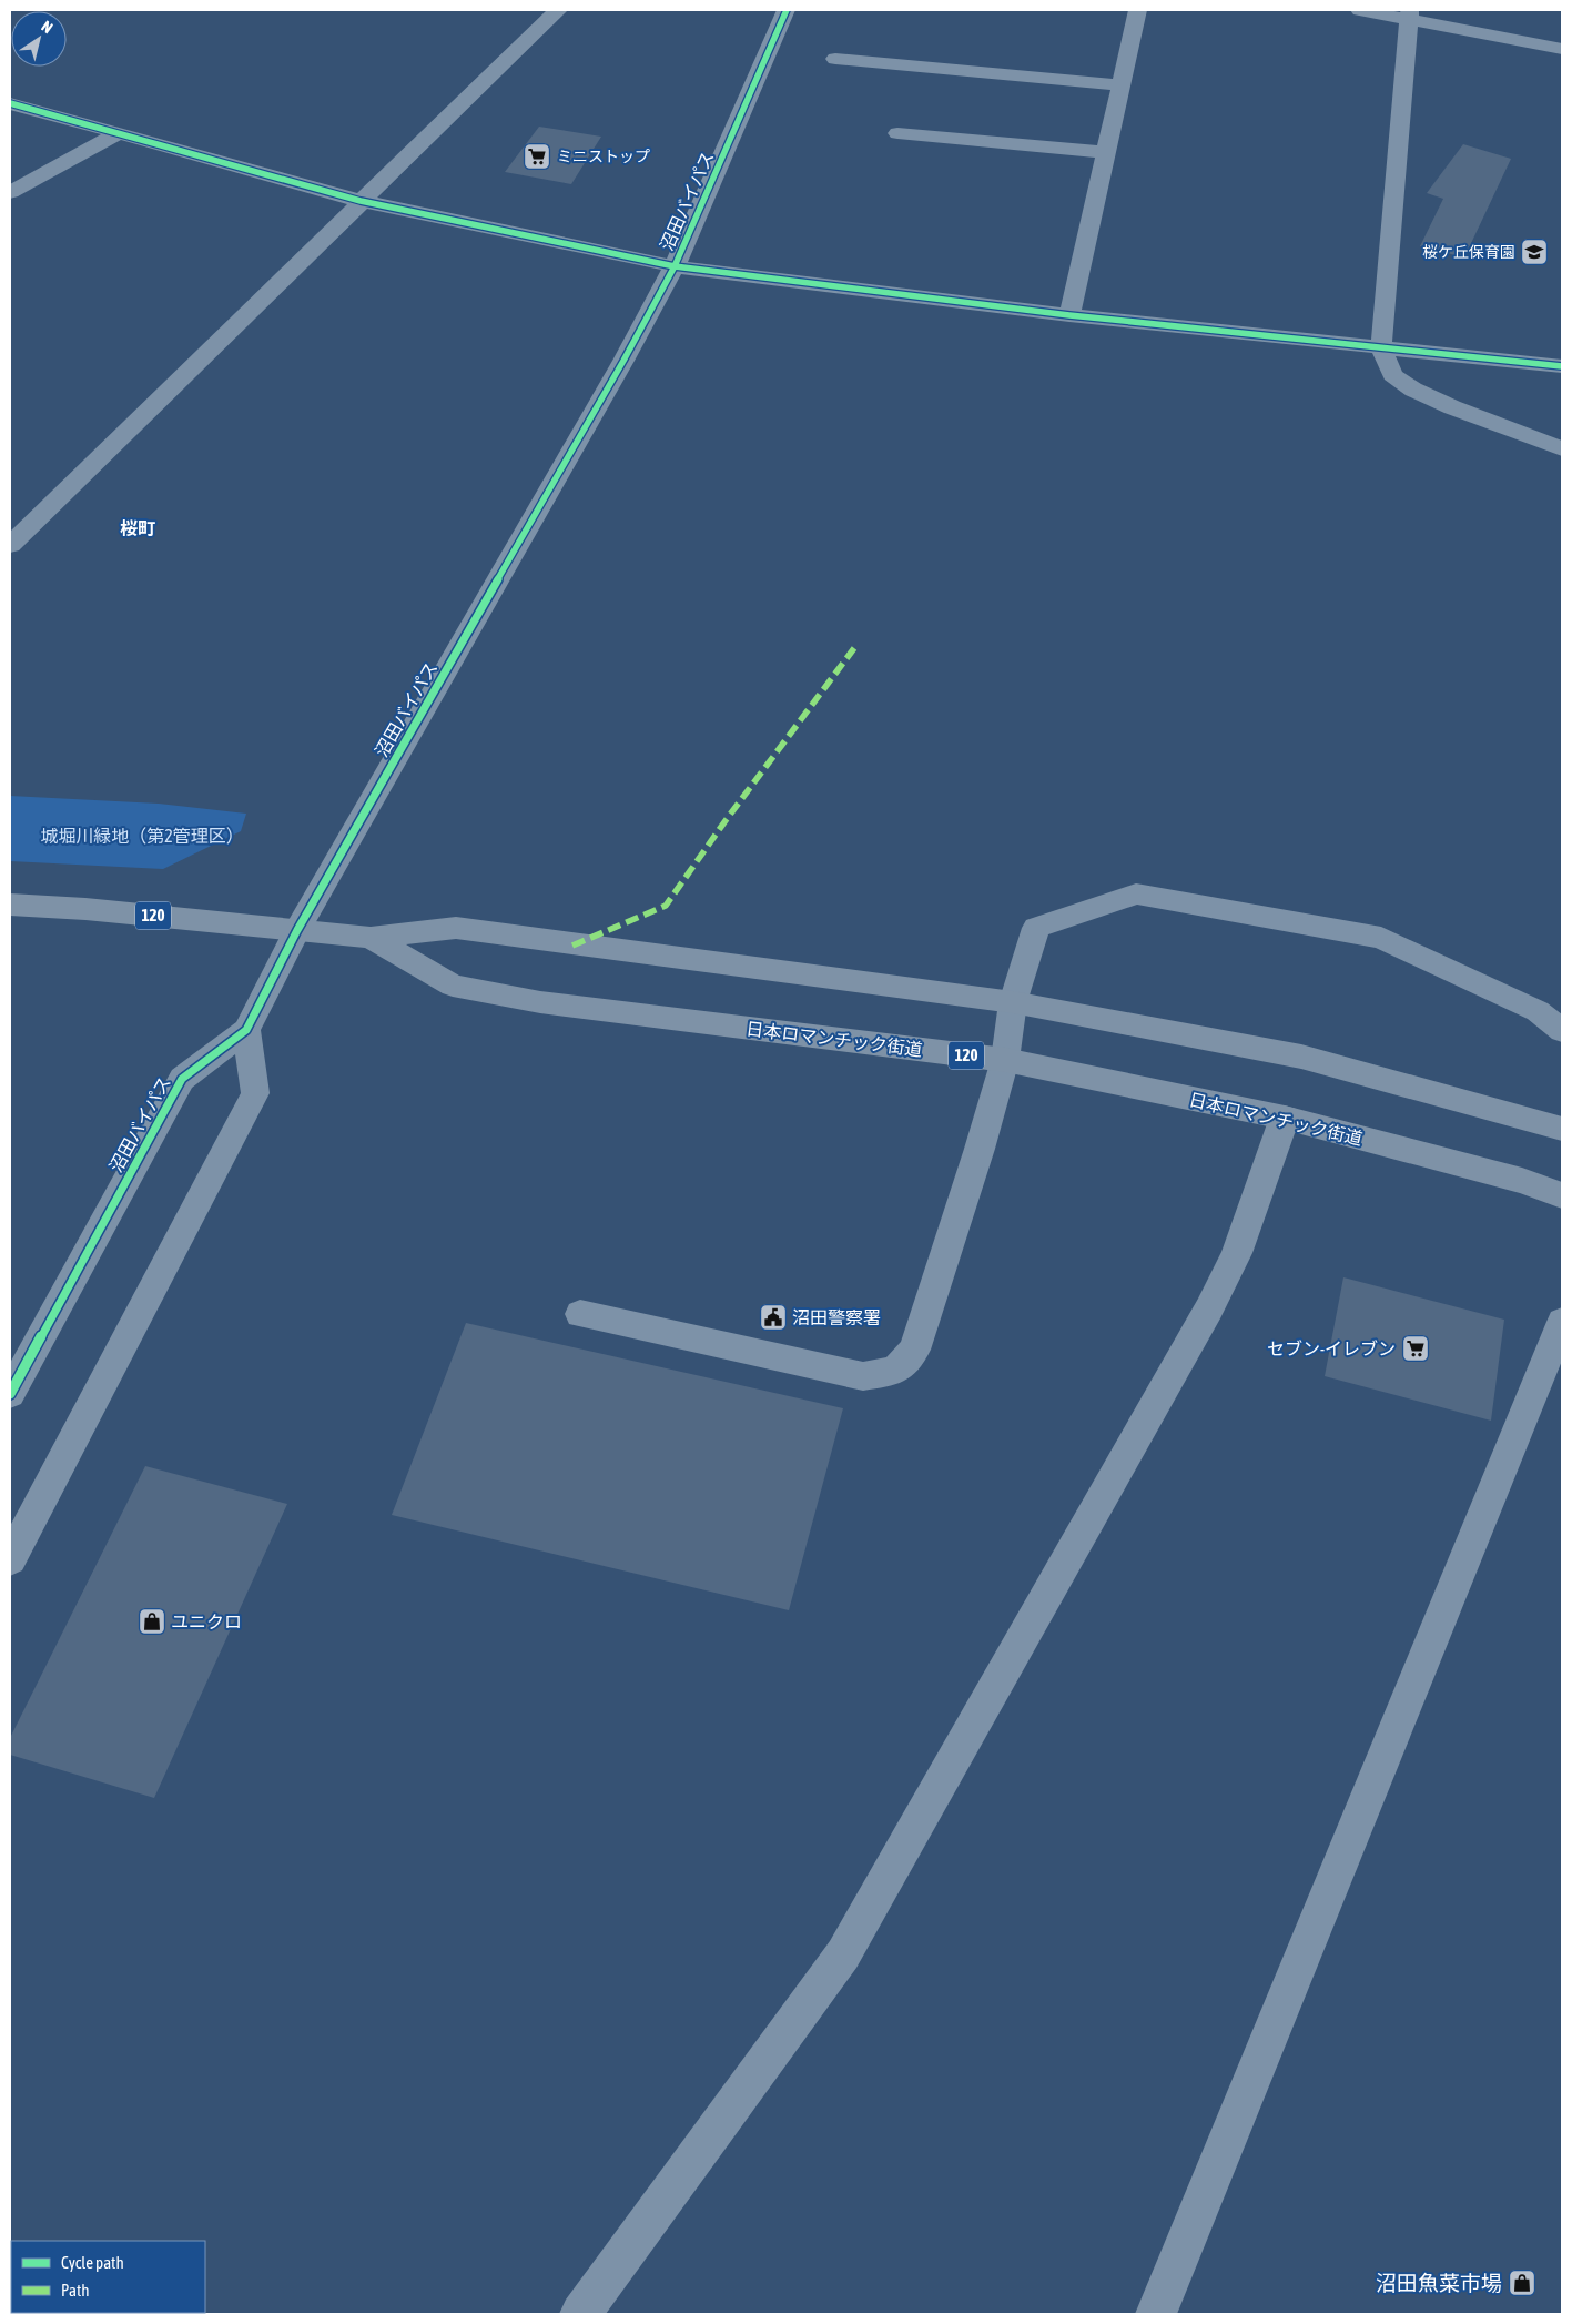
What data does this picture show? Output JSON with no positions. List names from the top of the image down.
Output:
{
  "streets": {
    "highway": ["120", "日本ロマンチック街道"],
    "street": ["沼田バイパス"]
  },
  "crossings": [
    ["沼田バイパス", "日本ロマンチック街道"]
  ],
  "districts": ["桜町"],
  "parks": ["城堀川緑地（第2管理区）"],
  "places": {
    "supermarket": ["ミニストップ", "セブン-イレブン"],
    "school or university": ["桜ケ丘保育園"],
    "public building": ["沼田警察署"],
    "shop": ["ユニクロ", "沼田魚菜市場"]
  },
  "legend": ["Cycle path", "Path"],
  "north": "top right"
}
